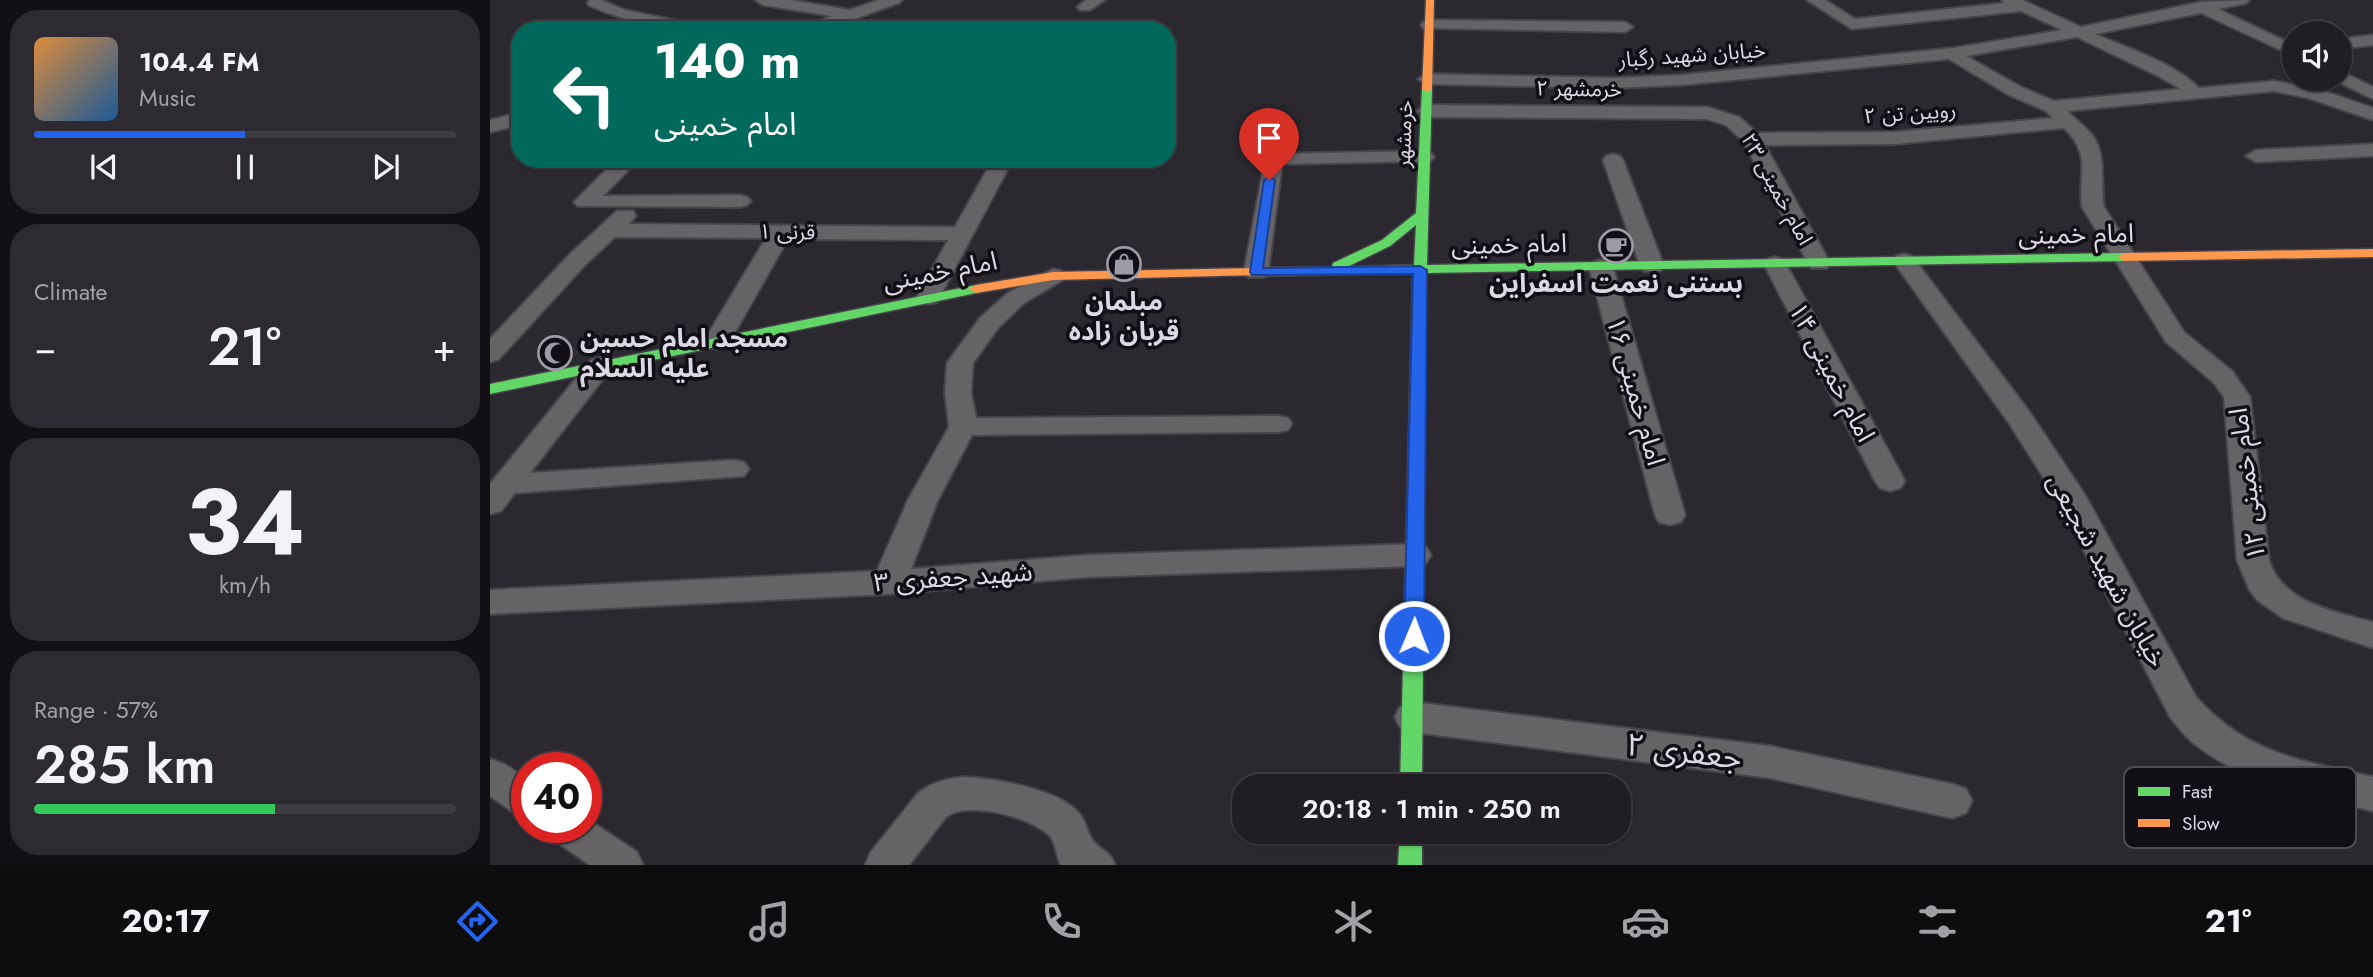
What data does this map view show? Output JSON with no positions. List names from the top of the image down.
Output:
{
  "streets": {
    "main road": ["خرمشهر", "امام خمینی"],
    "street": [
      "خیابان شهید رگبار",
      "خرمشهر ۲",
      "رویین تن ۲",
      "امام خمینی ۲۳",
      "قرنی ۱",
      "امام خمینی ۱۴",
      "امام خمینی ۱۶",
      "امام خمینی ۱۲",
      "خیابان شهید شجیعی",
      "شهید جعفری ۳",
      "جعفری ۲"
    ]
  },
  "crossings": [
    ["خیابان شهید رگبار", "خرمشهر"],
    ["خرمشهر ۲", "خرمشهر"],
    ["خرمشهر ۲", "امام خمینی ۲۳"],
    ["رویین تن ۲", "امام خمینی ۲۳"],
    ["رویین تن ۲", "امام خمینی ۱۲"],
    ["خرمشهر", "امام خمینی"],
    ["خرمشهر", "شهید جعفری ۳"],
    ["خرمشهر", "جعفری ۲"],
    ["امام خمینی ۲۳", "امام خمینی"],
    ["امام خمینی", "امام خمینی ۱۴"],
    ["امام خمینی", "امام خمینی ۱۶"],
    ["امام خمینی", "امام خمینی ۱۲"],
    ["امام خمینی", "خیابان شهید شجیعی"]
  ],
  "places": {
    "cafe": ["بستنی نعمت اسفراین"],
    "shop": ["مبلمان قربان زاده"],
    "mosque": ["مسجد امام حسین علیه السلام"]
  },
  "legend": ["Fast", "Slow"],
  "page": {
    "turn": ["140 m", "امام خمینی"],
    "song": ["104.4 FM", "Music"],
    "tile": [
      "Climate",
      ["34", "km/h"],
      ["Range · 57%", "285 km"]
    ],
    "heat": ["−", "21°", "+"],
    "limit": "40",
    "trip": "20:18 · 1 min · 250 m",
    "tabs": ["20:17", "21°"]
  }
}
